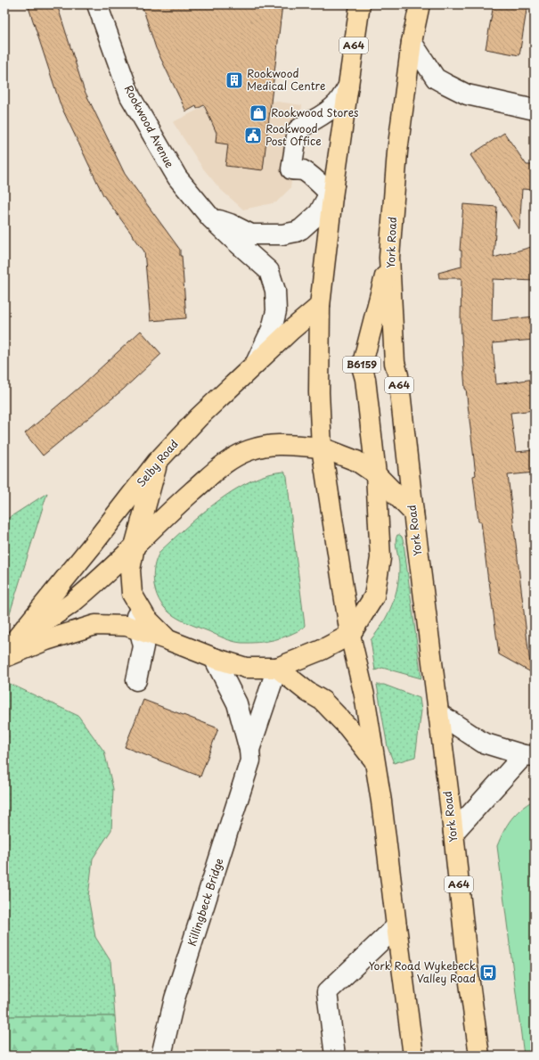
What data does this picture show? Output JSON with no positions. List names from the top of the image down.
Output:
{
  "streets": {
    "main road": [
      "A64",
      "York Road",
      "B6159",
      "Selby Road"
    ],
    "street": ["Rookwood Avenue", "Killingbeck Bridge"]
  },
  "crossings": [
    ["A64", "B6159"],
    ["A64", "Selby Road"],
    ["Rookwood Avenue", "Selby Road"],
    ["York Road", "B6159"],
    ["York Road", "Selby Road"],
    ["B6159", "Selby Road"],
    ["B6159", "Killingbeck Bridge"]
  ],
  "places": {
    "building": ["Rookwood Medical Centre"],
    "shop": ["Rookwood Stores"],
    "public building": ["Rookwood Post Office"],
    "bus stop": ["York Road Wykebeck Valley Road"]
  }
}
